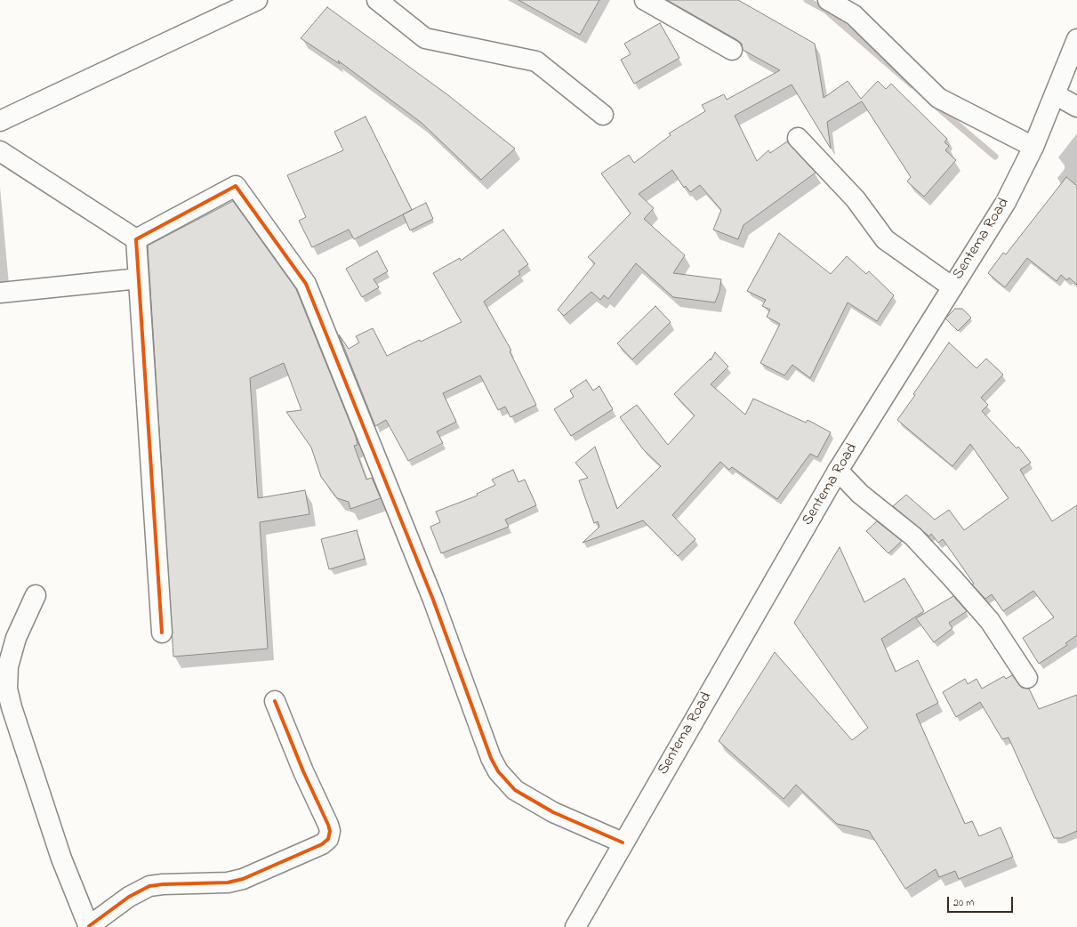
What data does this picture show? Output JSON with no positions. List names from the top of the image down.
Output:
{
  "streets": {
    "street": ["Sentema Road"]
  },
  "scale_bar": "20 m"
}
